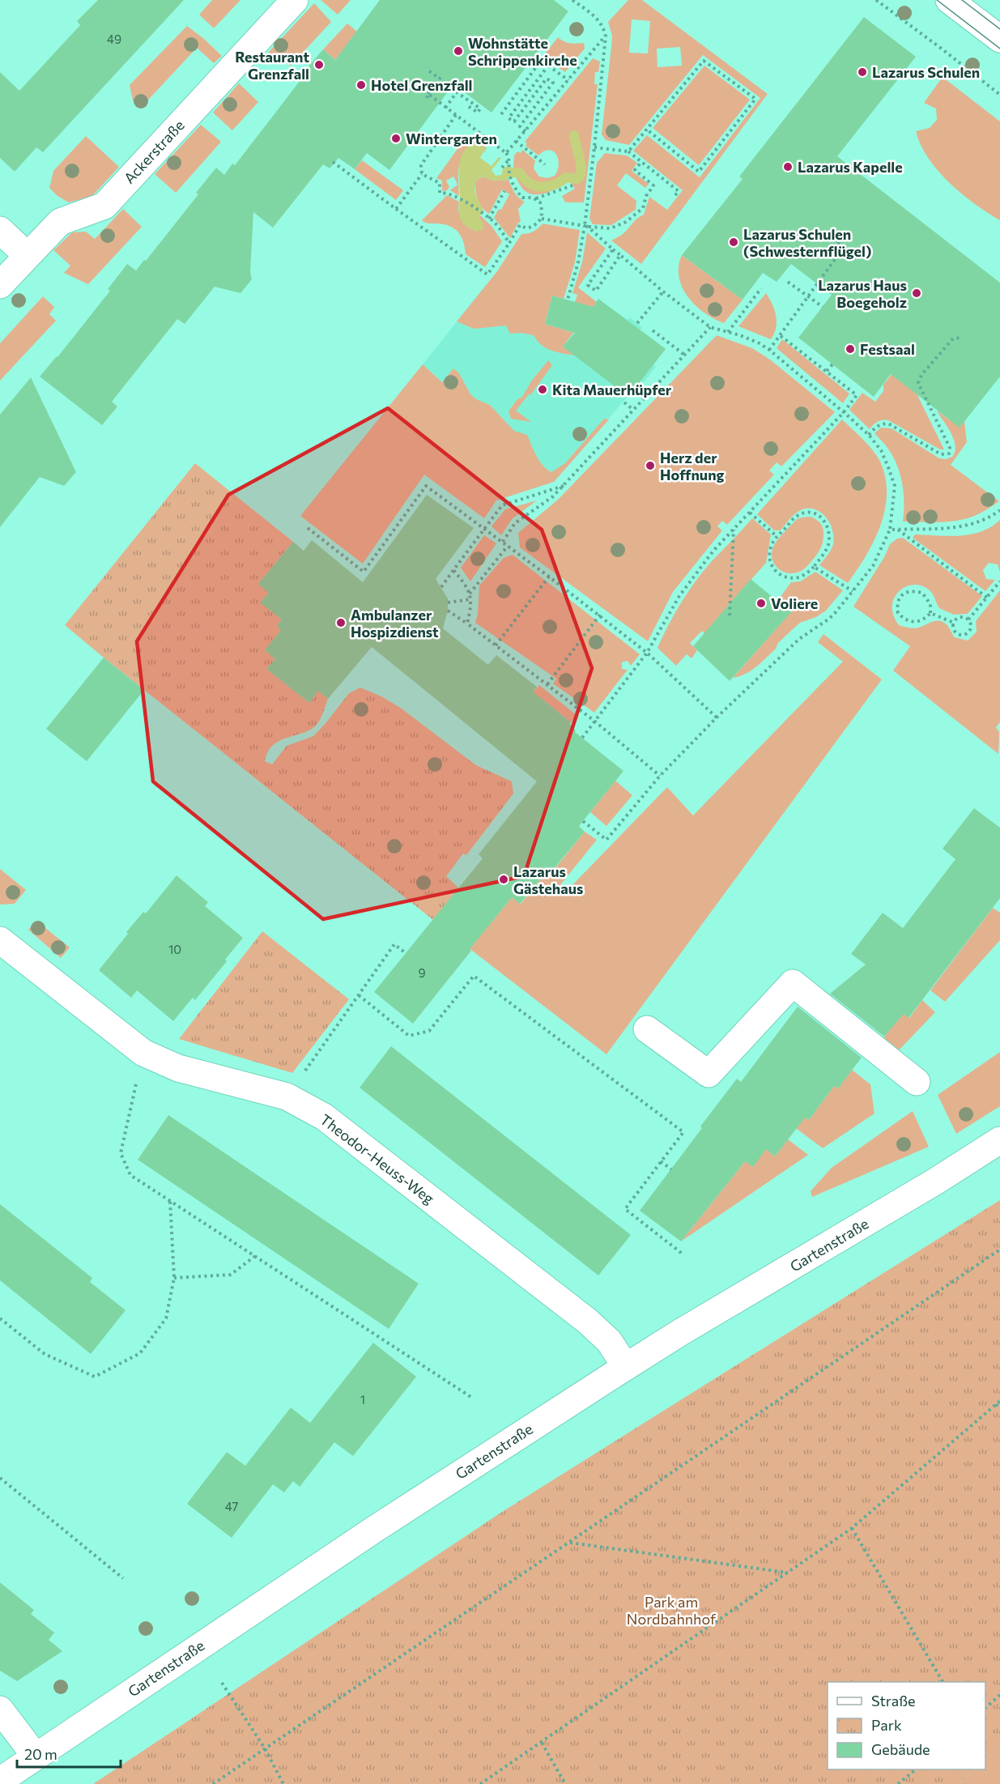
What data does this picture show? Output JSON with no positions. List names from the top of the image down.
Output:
{
  "streets": {
    "street": ["Ackerstraße", "Theodor-Heuss-Weg", "Gartenstraße"]
  },
  "crossings": [
    ["Theodor-Heuss-Weg", "Gartenstraße"]
  ],
  "parks": ["Park am Nordbahnhof"],
  "places": [
    "Wohnstätte Schrippenkirche",
    "Restaurant Grenzfall",
    "Lazarus Schulen",
    "Hotel Grenzfall",
    "Wintergarten",
    "Lazarus Kapelle",
    "Lazarus Schulen (Schwesternflügel)",
    "Lazarus Haus Boegeholz",
    "Festsaal",
    "Kita Mauerhüpfer",
    "Herz der Hoffnung",
    "Voliere",
    "Ambulanzer Hospizdienst",
    "Lazarus Gästehaus"
  ],
  "house_numbers": [
    "49",
    "10",
    "9",
    "1",
    "47"
  ],
  "legend": ["Straße", "Park", "Gebäude"],
  "scale_bar": "20 m"
}
